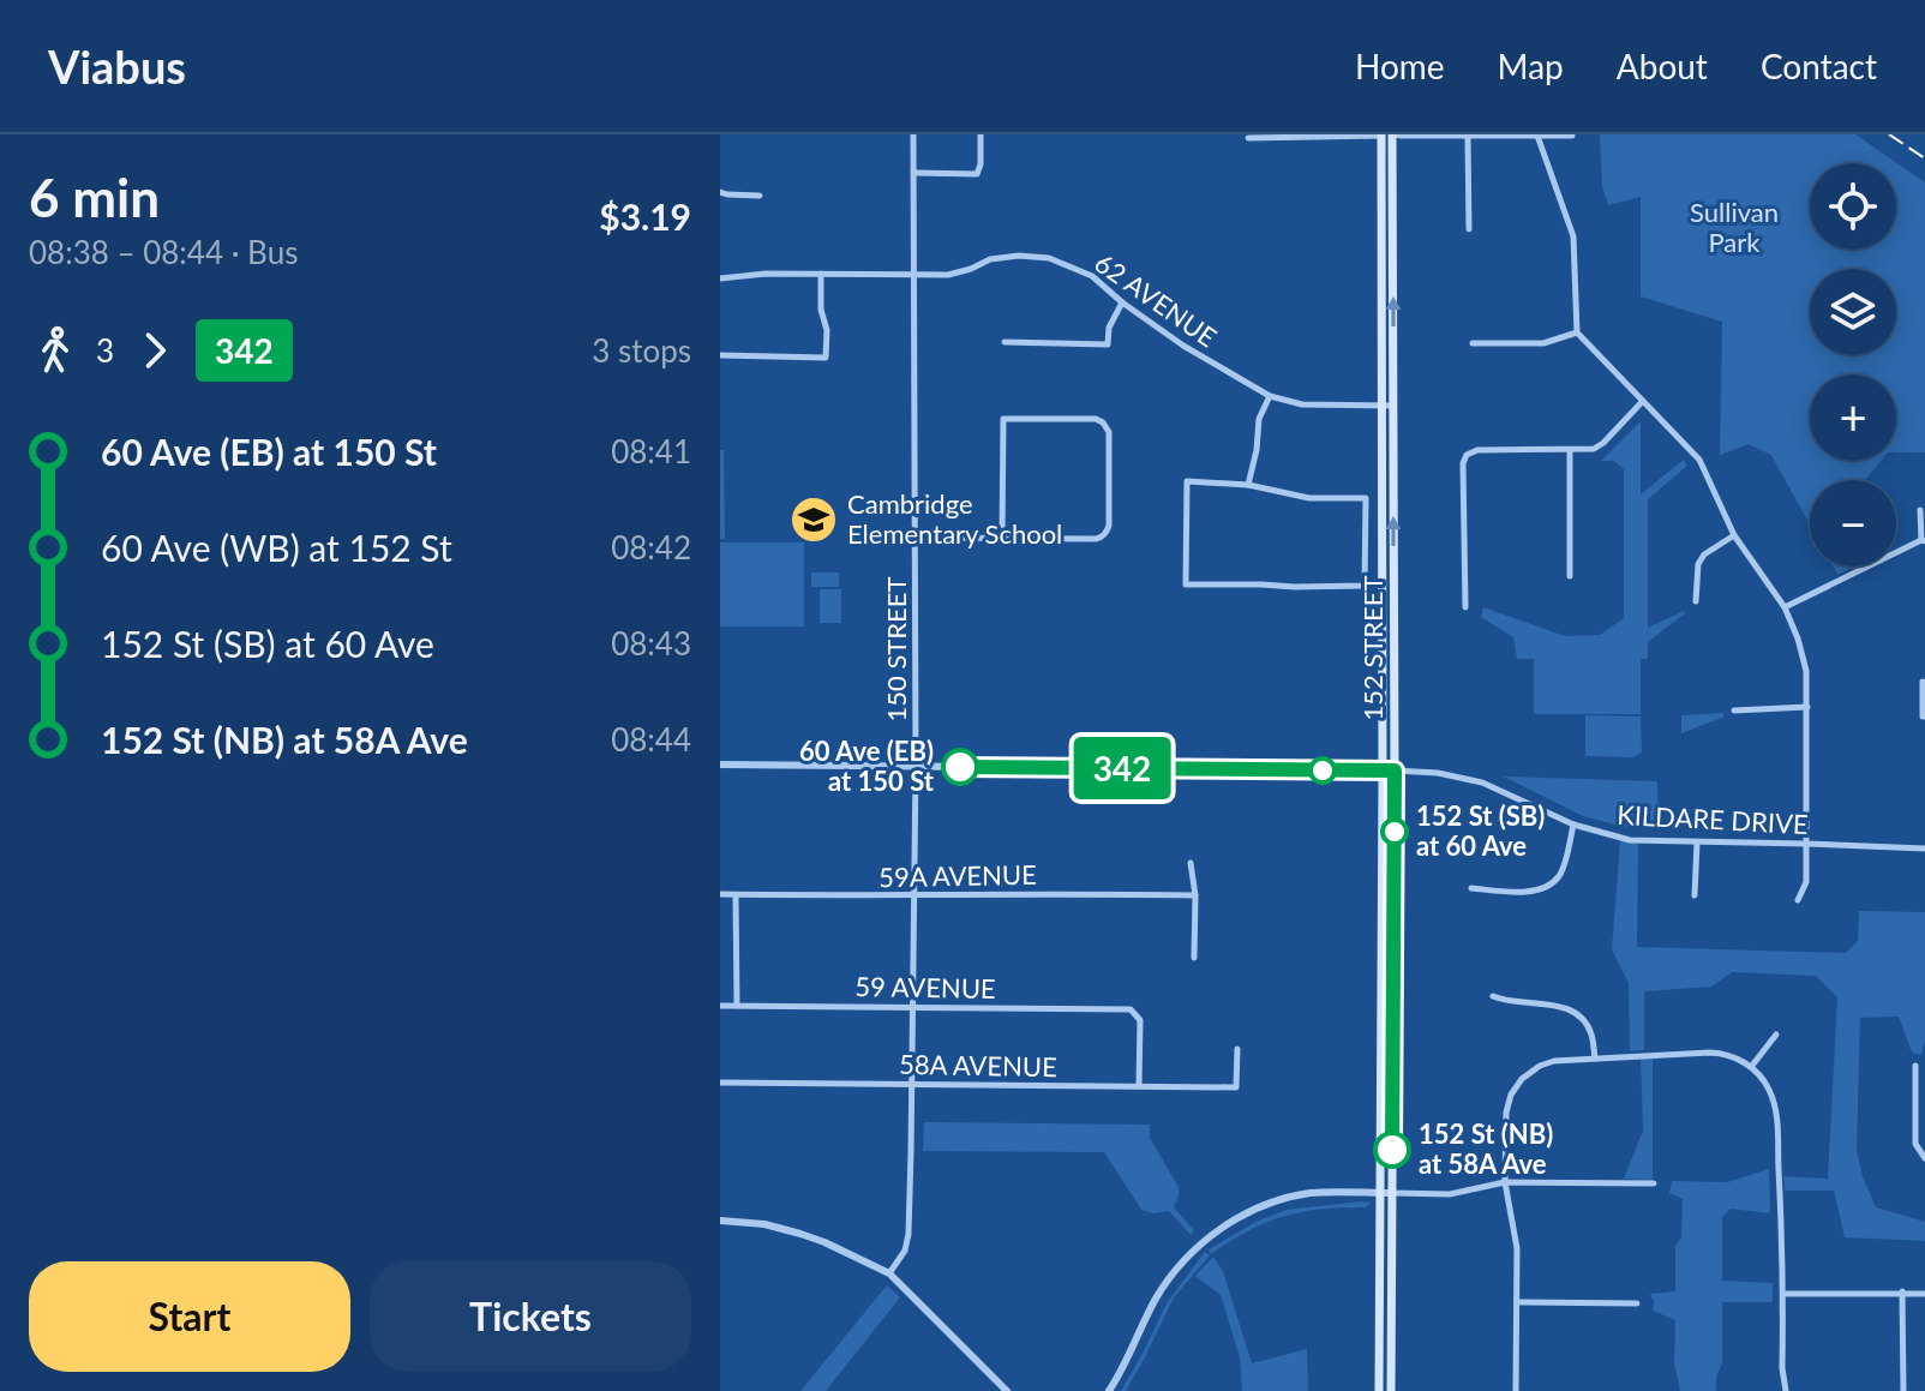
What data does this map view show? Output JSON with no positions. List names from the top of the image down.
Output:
{
  "streets": {
    "main road": ["152 STREET"],
    "street": [
      "62 AVENUE",
      "150 STREET",
      "KILDARE DRIVE",
      "59A AVENUE",
      "59 AVENUE",
      "58A AVENUE"
    ]
  },
  "crossings": [
    ["62 AVENUE", "152 STREET"],
    ["62 AVENUE", "150 STREET"],
    ["152 STREET", "KILDARE DRIVE"],
    ["150 STREET", "59A AVENUE"],
    ["150 STREET", "59 AVENUE"],
    ["150 STREET", "58A AVENUE"],
    ["59 AVENUE", "58A AVENUE"]
  ],
  "parks": ["Sullivan Park"],
  "places": {
    "school or university": ["Cambridge Elementary School"],
    "other": ["60 Ave (EB) at 150 St", "152 St (SB) at 60 Ave", "152 St (NB) at 58A Ave"]
  },
  "lines": ["bus line 342"],
  "page": {
    "header": "Viabus",
    "nav": [
      "Home",
      "Map",
      "About",
      "Contact"
    ],
    "heading": ["6 min", "08:38 – 08:44 · Bus", "$3.19"],
    "on_map": "342",
    "map_buttons": ["+", "−"],
    "legs": ["3", "342", "3 stops"],
    "list": [
      {
        "name": "60 Ave (EB) at 150 St",
        "value": "08:41"
      },
      {
        "name": "60 Ave (WB) at 152 St",
        "value": "08:42"
      },
      {
        "name": "152 St (SB) at 60 Ave",
        "value": "08:43"
      },
      {
        "name": "152 St (NB) at 58A Ave",
        "value": "08:44"
      }
    ],
    "buttons": ["Start", "Tickets"]
  }
}
